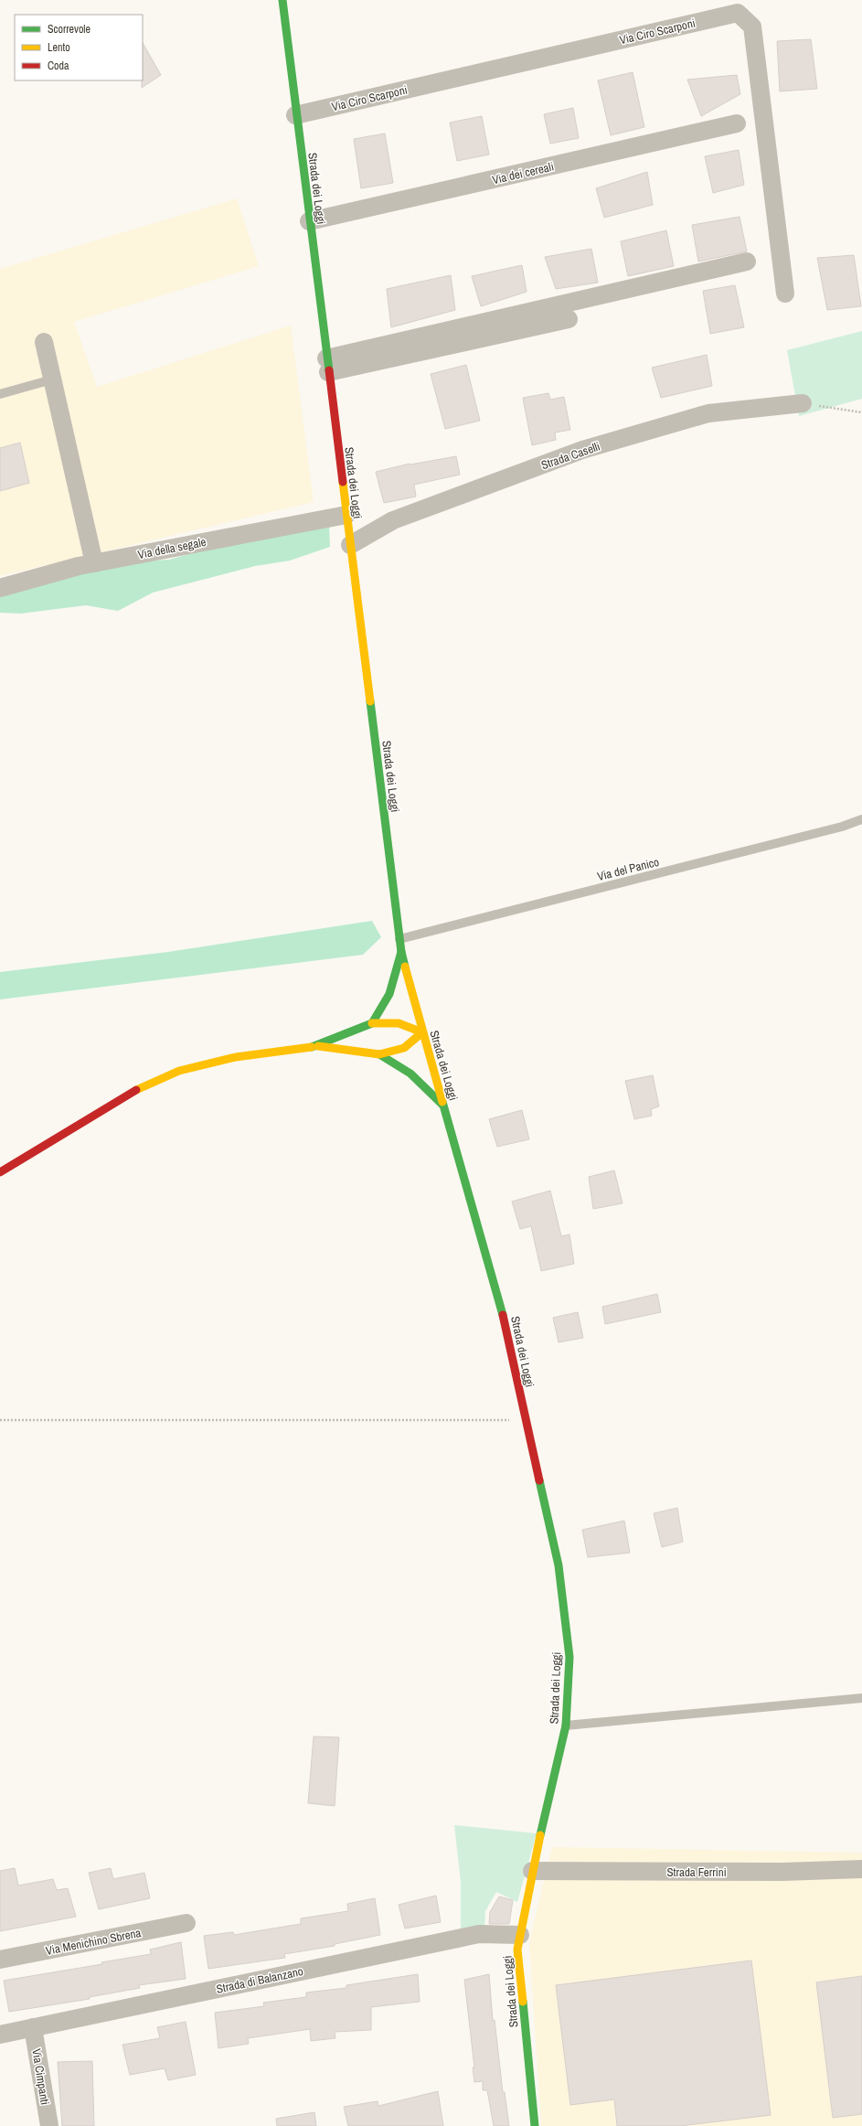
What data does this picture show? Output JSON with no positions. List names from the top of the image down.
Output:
{
  "streets": {
    "street": [
      "Via Ciro Scarponi",
      "Via dei cereali",
      "Strada dei Loggi",
      "Strada Caselli",
      "Via della segale",
      "Strada Ferrini",
      "Via Menichino Sbrena",
      "Strada di Balanzano",
      "Via Cimpanti"
    ],
    "lane": ["Via del Panico"]
  },
  "crossings": [
    ["Via Ciro Scarponi", "Strada dei Loggi"],
    ["Via dei cereali", "Strada dei Loggi"],
    ["Strada dei Loggi", "Strada Caselli"],
    ["Strada dei Loggi", "Via della segale"],
    ["Strada dei Loggi", "Via del Panico"],
    ["Strada dei Loggi", "Strada Ferrini"],
    ["Strada dei Loggi", "Strada di Balanzano"],
    ["Strada di Balanzano", "Via Cimpanti"]
  ],
  "legend": ["Scorrevole", "Lento", "Coda"]
}
